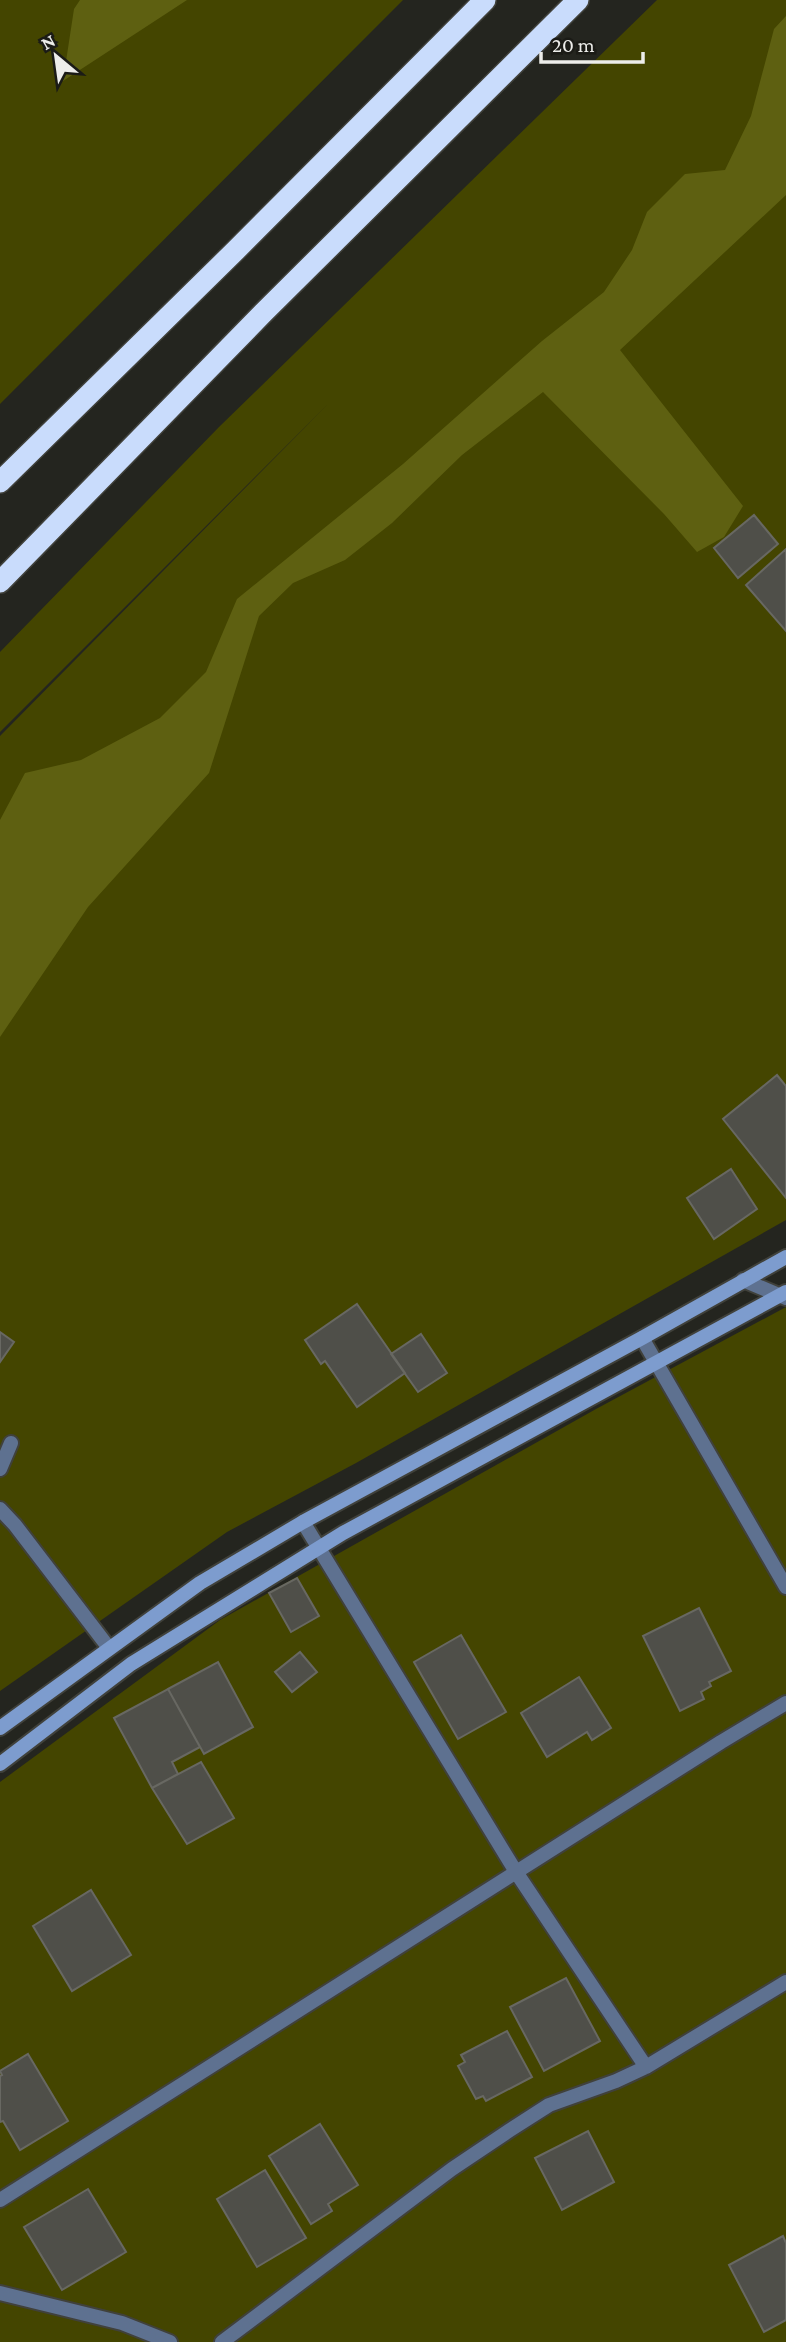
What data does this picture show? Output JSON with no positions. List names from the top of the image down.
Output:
{
  "scale_bar": "20 m",
  "north": "top left"
}
